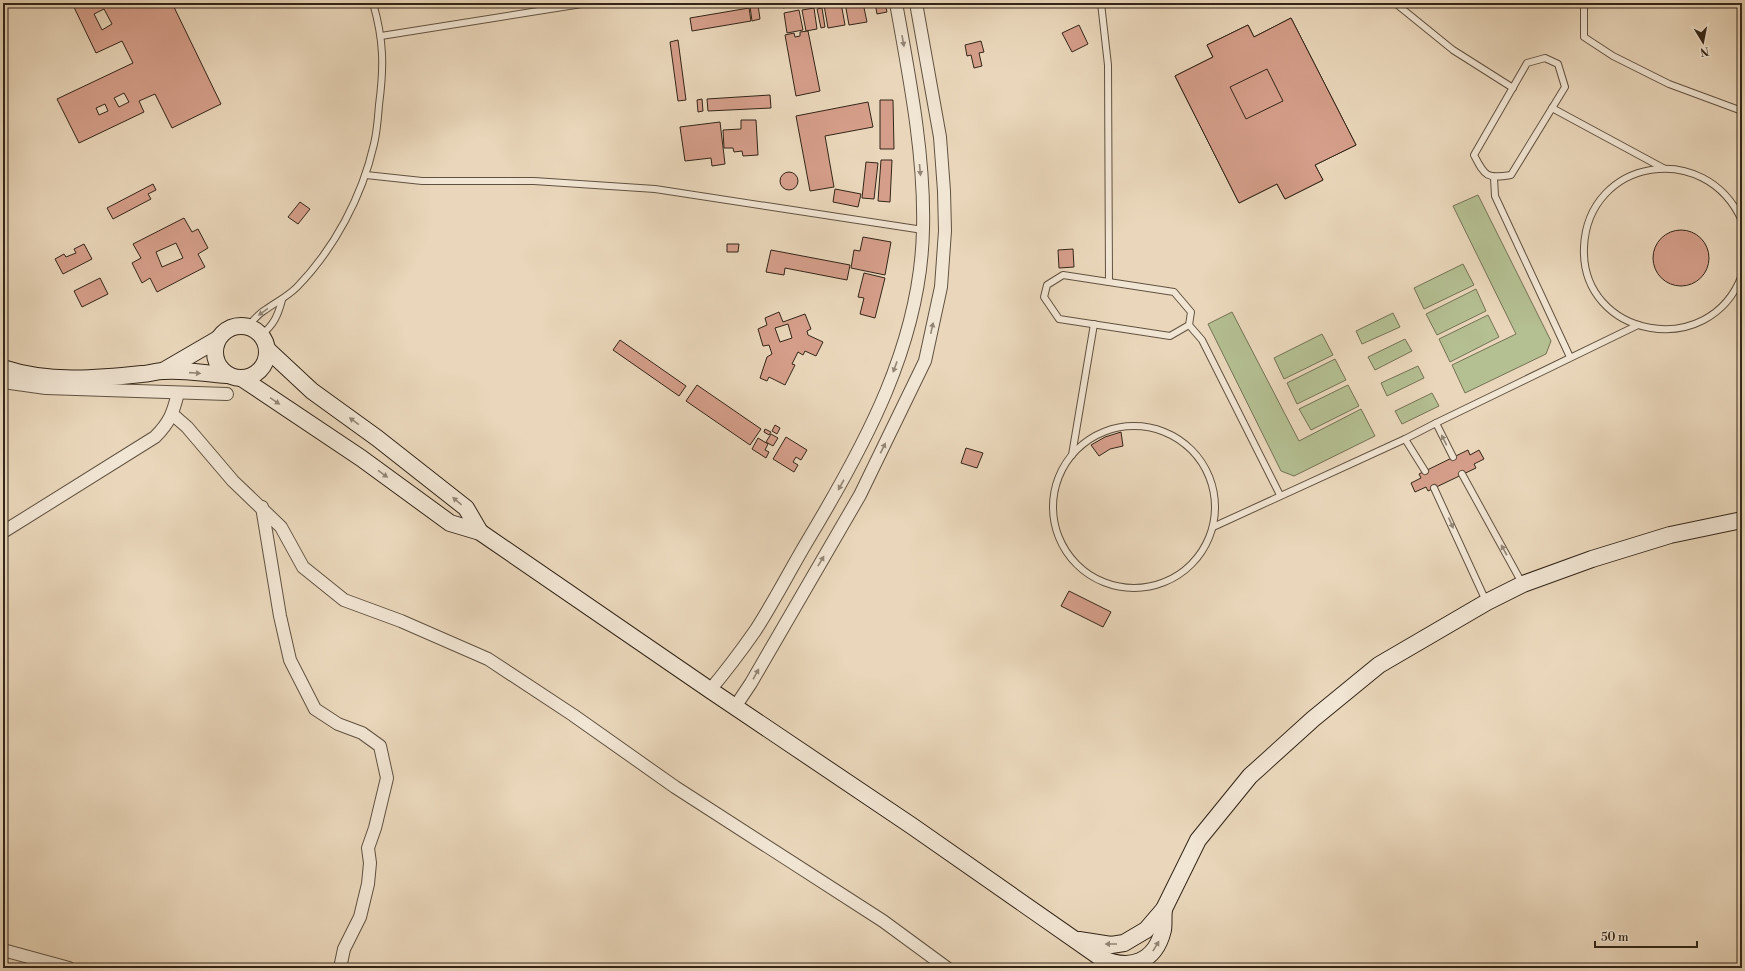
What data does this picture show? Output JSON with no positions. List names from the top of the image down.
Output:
{
  "scale_bar": "50 m",
  "north": "bottom"
}
